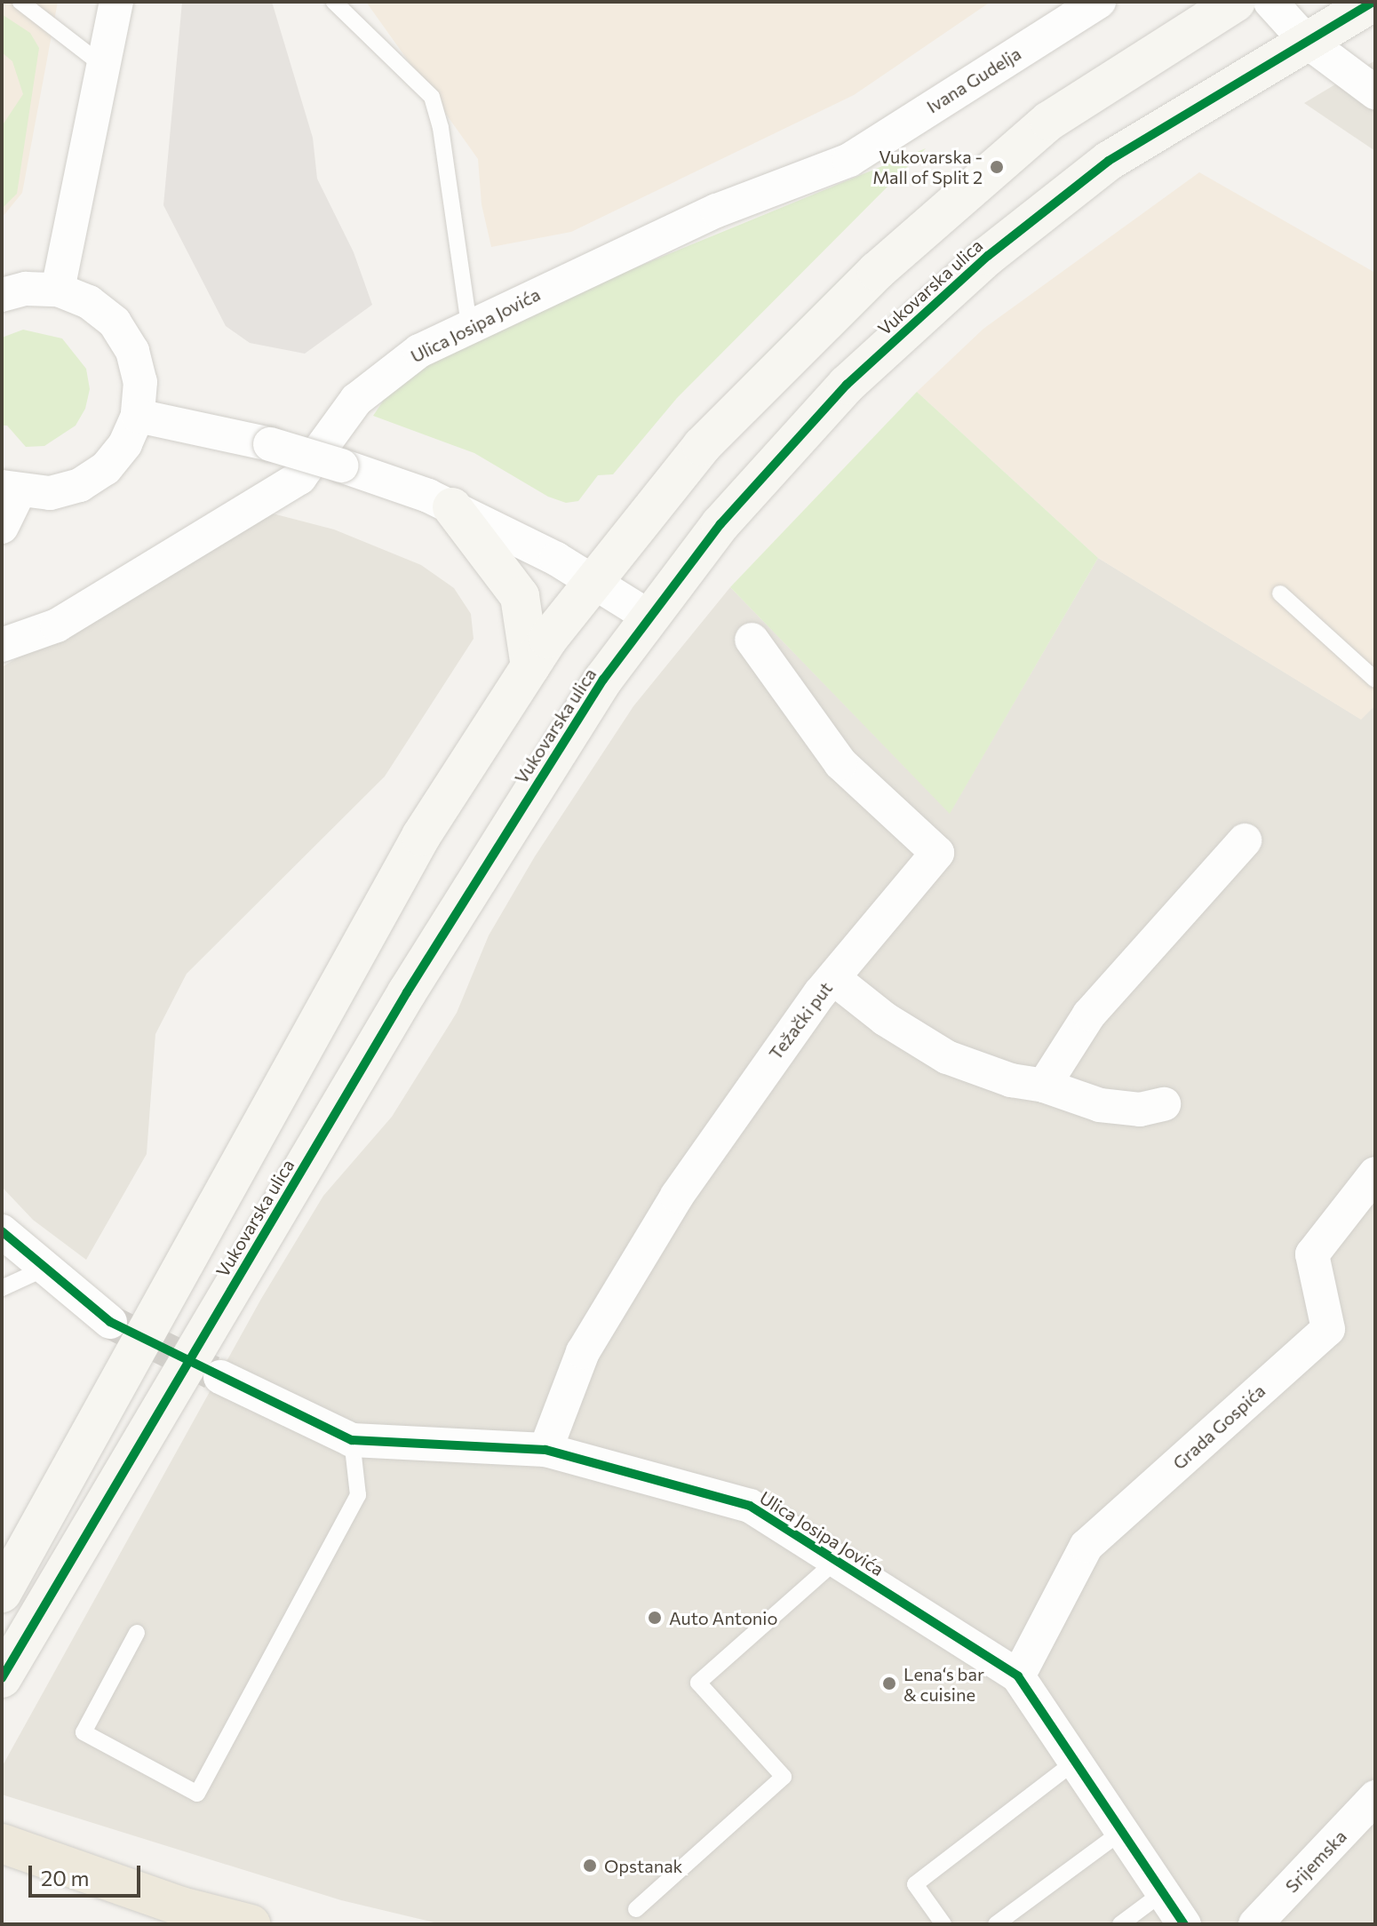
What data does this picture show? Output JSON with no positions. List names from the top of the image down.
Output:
{
  "streets": {
    "street": [
      "Ivana Gudelja",
      "Vukovarska ulica",
      "Ulica Josipa Jovića",
      "Težački put",
      "Grada Gospića",
      "Srijemska"
    ]
  },
  "crossings": [
    ["Ivana Gudelja", "Ulica Josipa Jovića"],
    ["Ulica Josipa Jovića", "Težački put"],
    ["Ulica Josipa Jovića", "Grada Gospića"]
  ],
  "places": [
    "Vukovarska - Mall of Split 2",
    "Auto Antonio",
    "Lena‘s bar & cuisine",
    "Opstanak"
  ],
  "scale_bar": "20 m"
}
